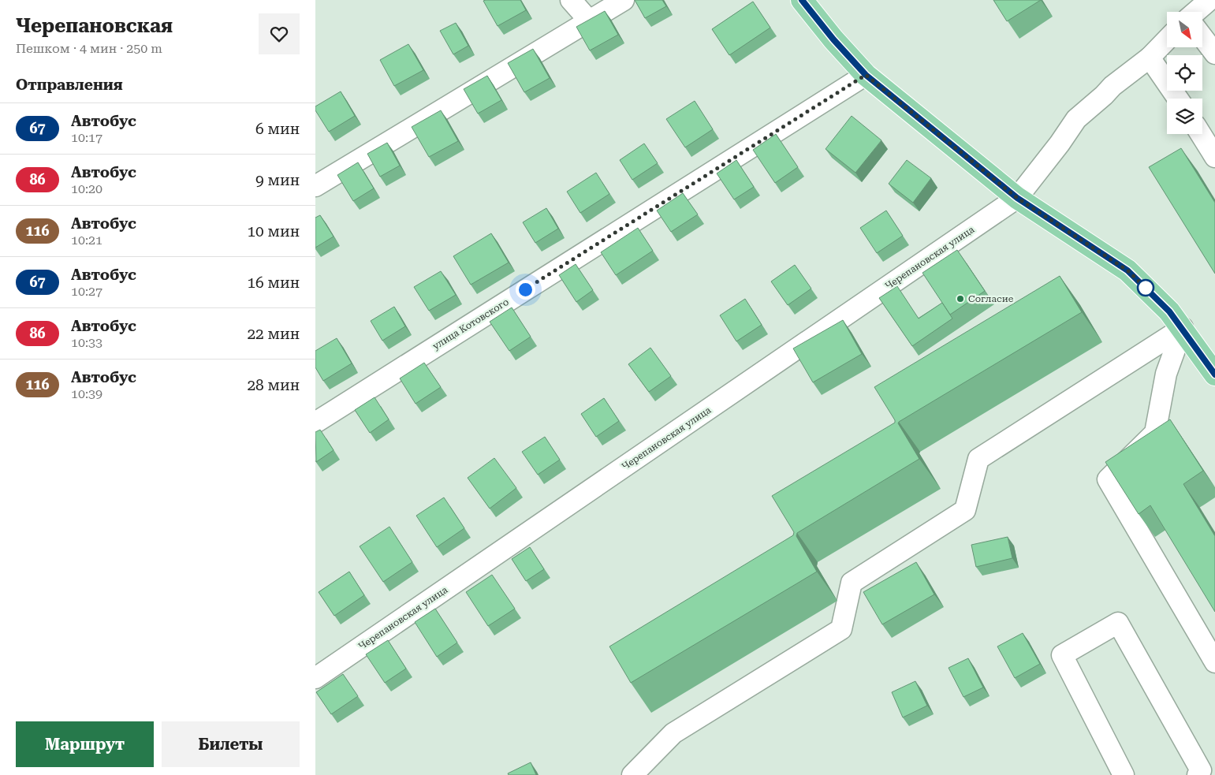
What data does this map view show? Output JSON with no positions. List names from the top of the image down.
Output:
{
  "streets": {
    "street": ["Черепановская улица", "улица Котовского"]
  },
  "places": ["Согласие"],
  "lines": ["bus line 67"],
  "north": "bottom right",
  "page": {
    "heading": [
      ["Черепановская", "Пешком · 4 мин · 250 m"],
      "Отправления"
    ],
    "list": [
      {
        "mark": "67",
        "name": "Автобус",
        "note": "10:17",
        "value": "6 мин"
      },
      {
        "mark": "86",
        "name": "Автобус",
        "note": "10:20",
        "value": "9 мин"
      },
      {
        "mark": "116",
        "name": "Автобус",
        "note": "10:21",
        "value": "10 мин"
      },
      {
        "mark": "67",
        "name": "Автобус",
        "note": "10:27",
        "value": "16 мин"
      },
      {
        "mark": "86",
        "name": "Автобус",
        "note": "10:33",
        "value": "22 мин"
      },
      {
        "mark": "116",
        "name": "Автобус",
        "note": "10:39",
        "value": "28 мин"
      }
    ],
    "buttons": ["Маршрут", "Билеты"]
  }
}
